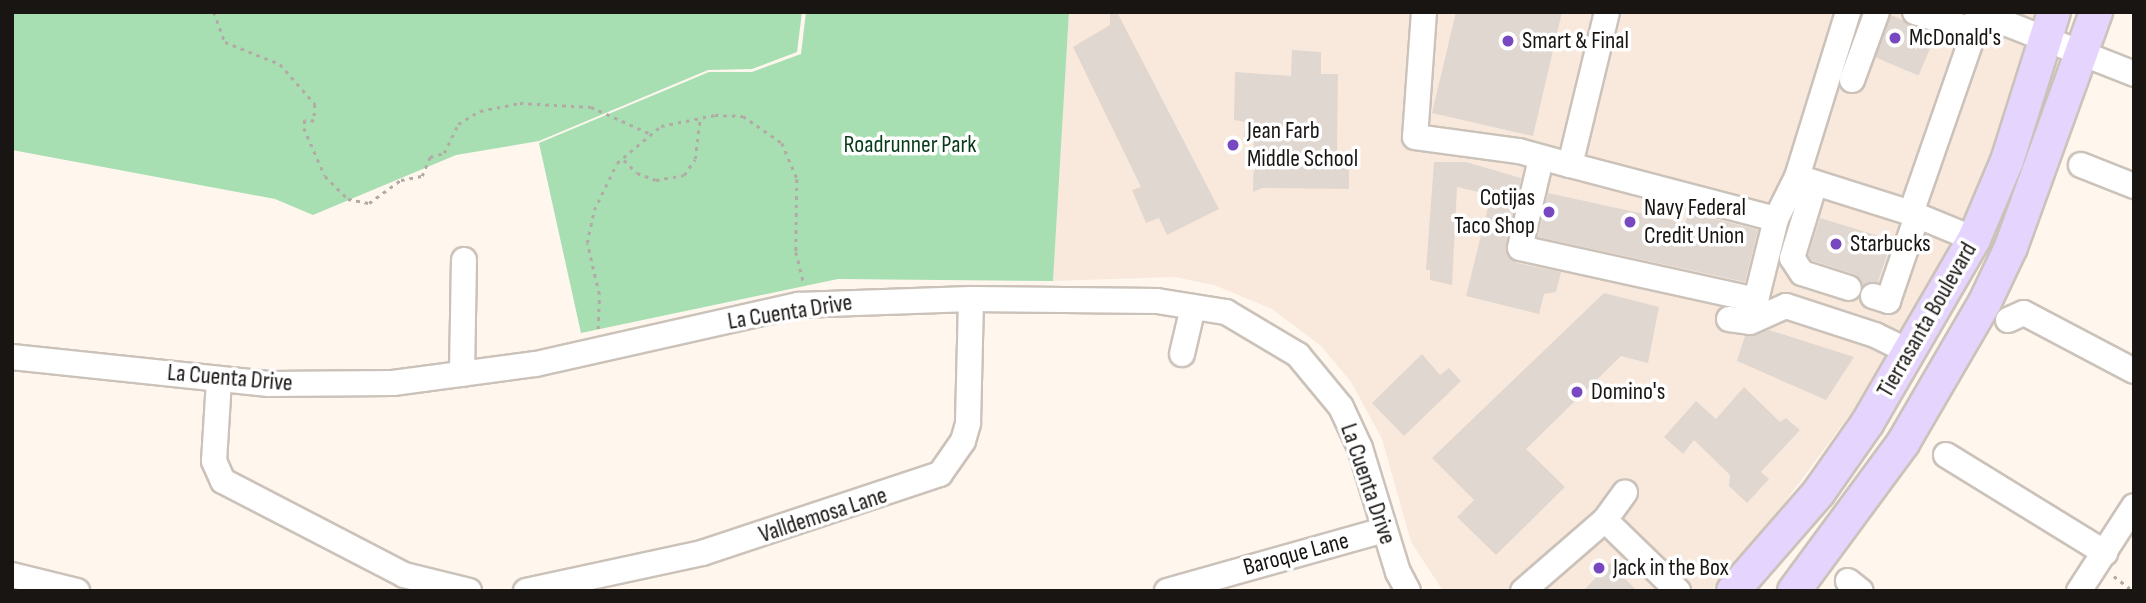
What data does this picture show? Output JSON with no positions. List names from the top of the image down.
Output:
{
  "streets": {
    "main road": ["Tierrasanta Boulevard"],
    "street": ["La Cuenta Drive", "Valldemosa Lane", "Baroque Lane"]
  },
  "crossings": [
    ["La Cuenta Drive", "Valldemosa Lane"],
    ["La Cuenta Drive", "Baroque Lane"]
  ],
  "parks": ["Roadrunner Park"],
  "places": [
    "McDonald's",
    "Smart & Final",
    "Jean Farb Middle School",
    "Cotijas Taco Shop",
    "Navy Federal Credit Union",
    "Starbucks",
    "Domino's",
    "Jack in the Box"
  ]
}
